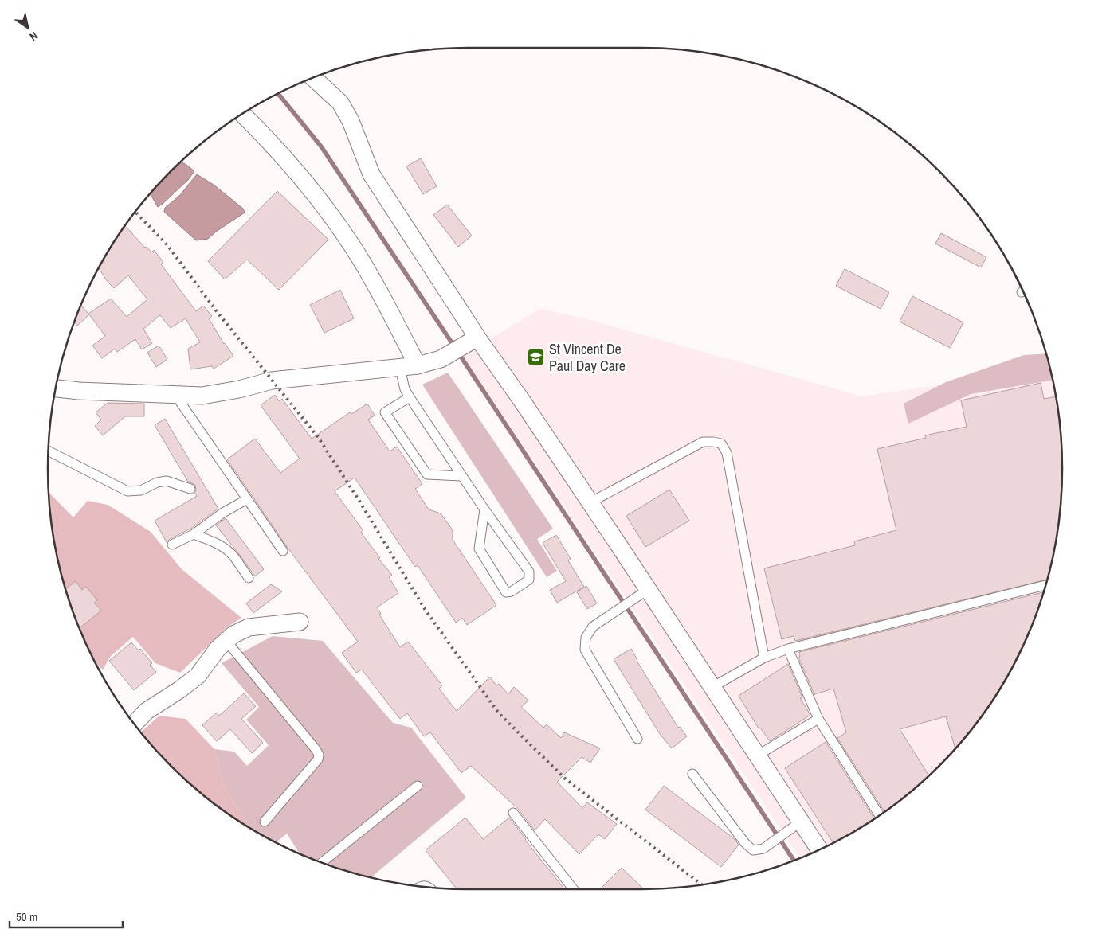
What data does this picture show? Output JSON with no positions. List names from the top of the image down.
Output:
{
  "places": {
    "school or university": ["St Vincent De Paul Day Care"]
  },
  "scale_bar": "50 m",
  "north": "bottom right"
}
